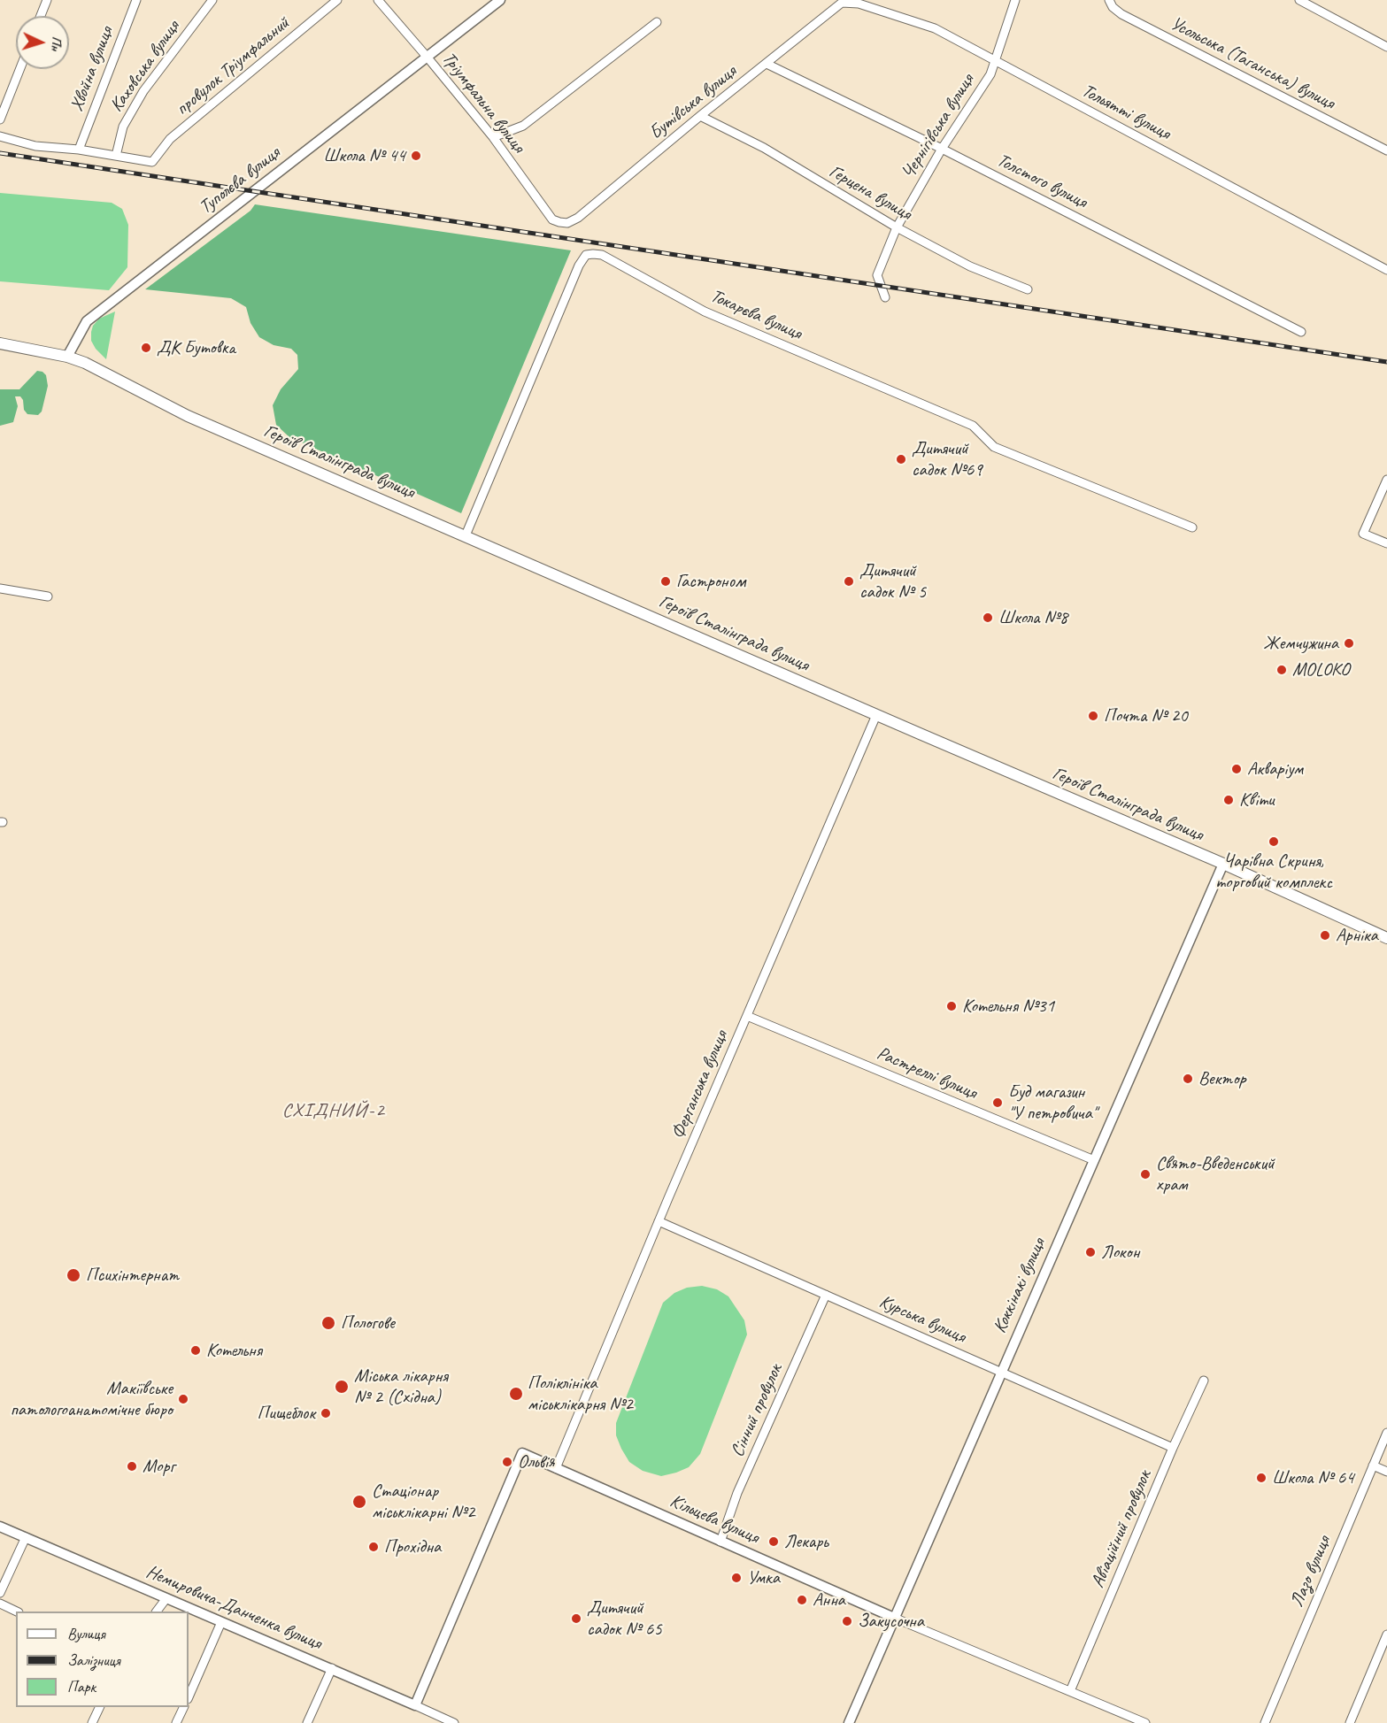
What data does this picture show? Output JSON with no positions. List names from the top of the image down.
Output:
{
  "streets": {
    "main road": ["Героїв Сталінграда вулиця"],
    "street": [
      "Усольська (Таганська) вулиця",
      "Каховська вулиця",
      "провулок Тріумфальний",
      "Хвойна вулиця",
      "Тріумфальна вулиця",
      "Бутівська вулиця",
      "Тольятті вулиця",
      "Чернігівська вулиця",
      "Туполєва вулиця",
      "Толстого вулиця",
      "Герцена вулиця",
      "Токарєва вулиця",
      "Растреллі вулиця",
      "Ферганська вулиця",
      "Коккінакі вулиця",
      "Курська вулиця",
      "Сінний провулок",
      "Кільцева вулиця",
      "Авіаційний провулок",
      "Лазо вулиця",
      "Немировича-Данченка вулиця"
    ]
  },
  "crossings": [
    ["Каховська вулиця", "провулок Тріумфальний"],
    ["Тріумфальна вулиця", "Бутівська вулиця"],
    ["Тріумфальна вулиця", "Туполєва вулиця"],
    ["Бутівська вулиця", "Тольятті вулиця"],
    ["Бутівська вулиця", "Толстого вулиця"],
    ["Бутівська вулиця", "Герцена вулиця"],
    ["Тольятті вулиця", "Чернігівська вулиця"],
    ["Чернігівська вулиця", "Толстого вулиця"],
    ["Чернігівська вулиця", "Герцена вулиця"],
    ["Туполєва вулиця", "Героїв Сталінграда вулиця"],
    ["Токарєва вулиця", "Героїв Сталінграда вулиця"],
    ["Героїв Сталінграда вулиця", "Ферганська вулиця"],
    ["Героїв Сталінграда вулиця", "Коккінакі вулиця"],
    ["Растреллі вулиця", "Ферганська вулиця"],
    ["Растреллі вулиця", "Коккінакі вулиця"],
    ["Ферганська вулиця", "Курська вулиця"],
    ["Ферганська вулиця", "Кільцева вулиця"],
    ["Коккінакі вулиця", "Курська вулиця"],
    ["Коккінакі вулиця", "Кільцева вулиця"],
    ["Курська вулиця", "Сінний провулок"],
    ["Курська вулиця", "Авіаційний провулок"],
    ["Сінний провулок", "Кільцева вулиця"],
    ["Кільцева вулиця", "Авіаційний провулок"],
    ["Кільцева вулиця", "Немировича-Данченка вулиця"]
  ],
  "districts": ["СХІДНИЙ-2"],
  "places": [
    "Школа № 44",
    "ДК Бутовка",
    "Дитячий садок №69",
    "Гастроном",
    "Дитячий садок № 5",
    "Школа №8",
    "Жемчужина",
    "MOLOKO",
    "Почта № 20",
    "Акваріум",
    "Квіти",
    "Чарівна Скриня, торговий комплекс",
    "Арніка",
    "Котельня №31",
    "Вектор",
    "Буд магазин \"У петровича\"",
    "Свято-Введенський храм",
    "Локон",
    "Психінтернат",
    "Пологове",
    "Котельня",
    "Міська лікарня № 2 (Східна)",
    "Поліклініка міськлікарня №2",
    "Макіївське патологоанатомічне бюро",
    "Пищеблок",
    "Ольвія",
    "Морг",
    "Школа № 64",
    "Стаціонар міськлікарні №2",
    "Лекарь",
    "Прохідна",
    "Умка",
    "Анна",
    "Дитячий садок № 65",
    "Закусочна"
  ],
  "legend": ["Вулиця", "Залізниця", "Парк"],
  "north": "right"
}
